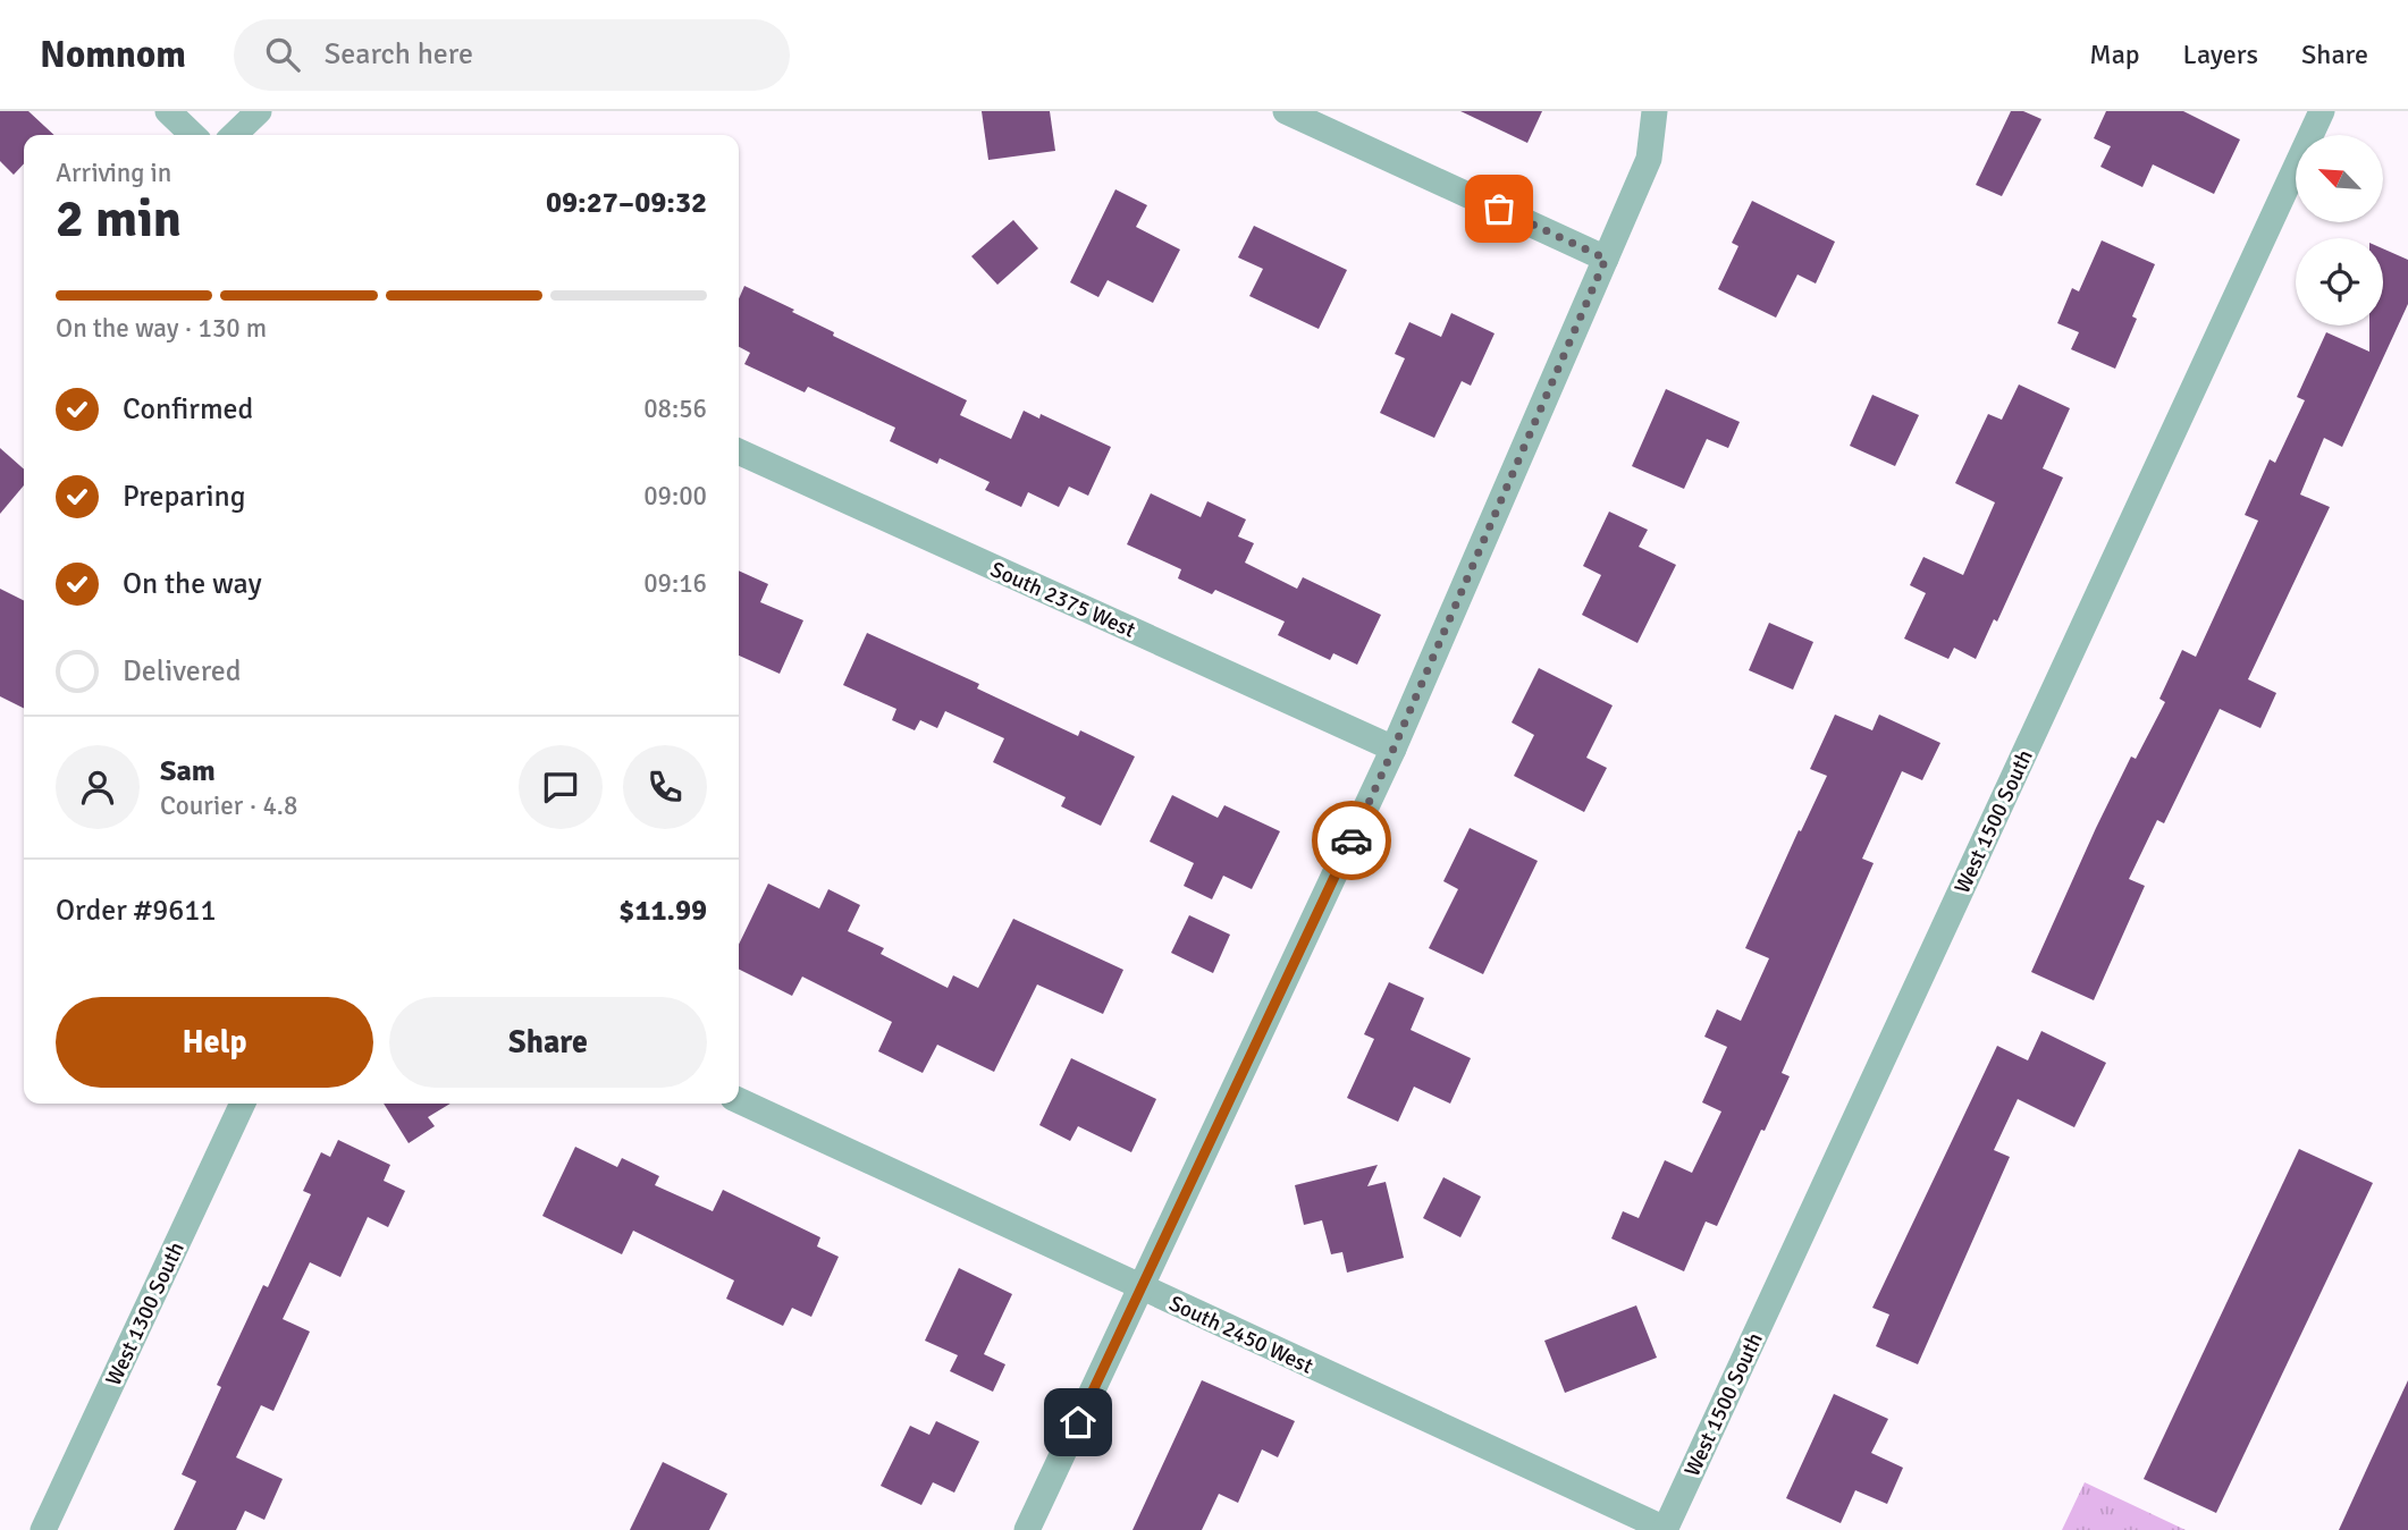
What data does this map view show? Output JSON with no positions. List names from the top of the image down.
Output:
{
  "streets": {
    "street": [
      "South 2375 West",
      "West 1500 South",
      "West 1300 South",
      "South 2450 West"
    ]
  },
  "crossings": [
    ["West 1500 South", "South 2450 West"]
  ],
  "north": "top left",
  "page": {
    "header": "Nomnom",
    "search": "Search here",
    "nav": ["Map", "Layers", "Share"],
    "heading": ["2 min", "Arriving in", "09:27–09:32"],
    "panel": [
      "Sam",
      "Courier · 4.8",
      "Order #9611",
      "$11.99"
    ],
    "bar": "On the way · 130 m",
    "list": [
      ["Confirmed", "08:56"],
      ["Preparing", "09:00"],
      ["On the way", "09:16"],
      "Delivered"
    ],
    "buttons": ["Help", "Share"]
  }
}
